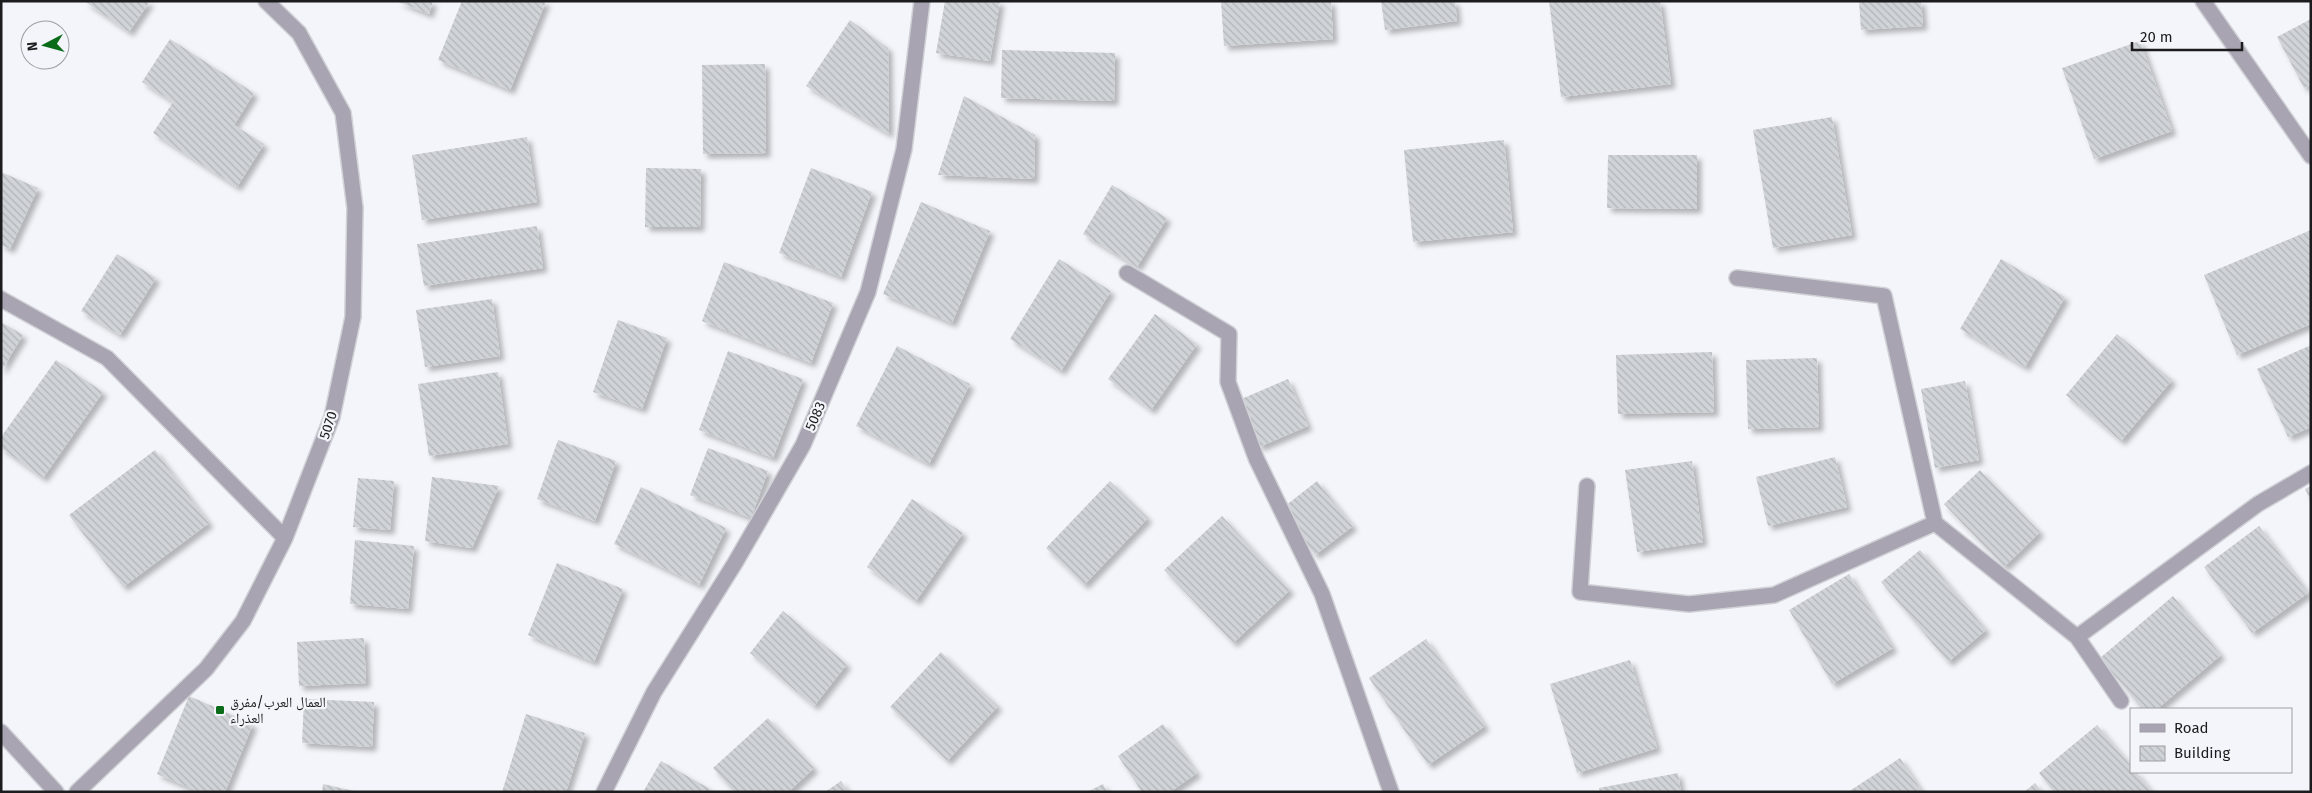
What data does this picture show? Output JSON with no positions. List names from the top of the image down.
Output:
{
  "streets": {
    "street": ["5083", "5070"]
  },
  "places": {
    "transit": ["العمال العرب/مفرق العذراء"]
  },
  "legend": ["Road", "Building"],
  "scale_bar": "20 m",
  "north": "left"
}
